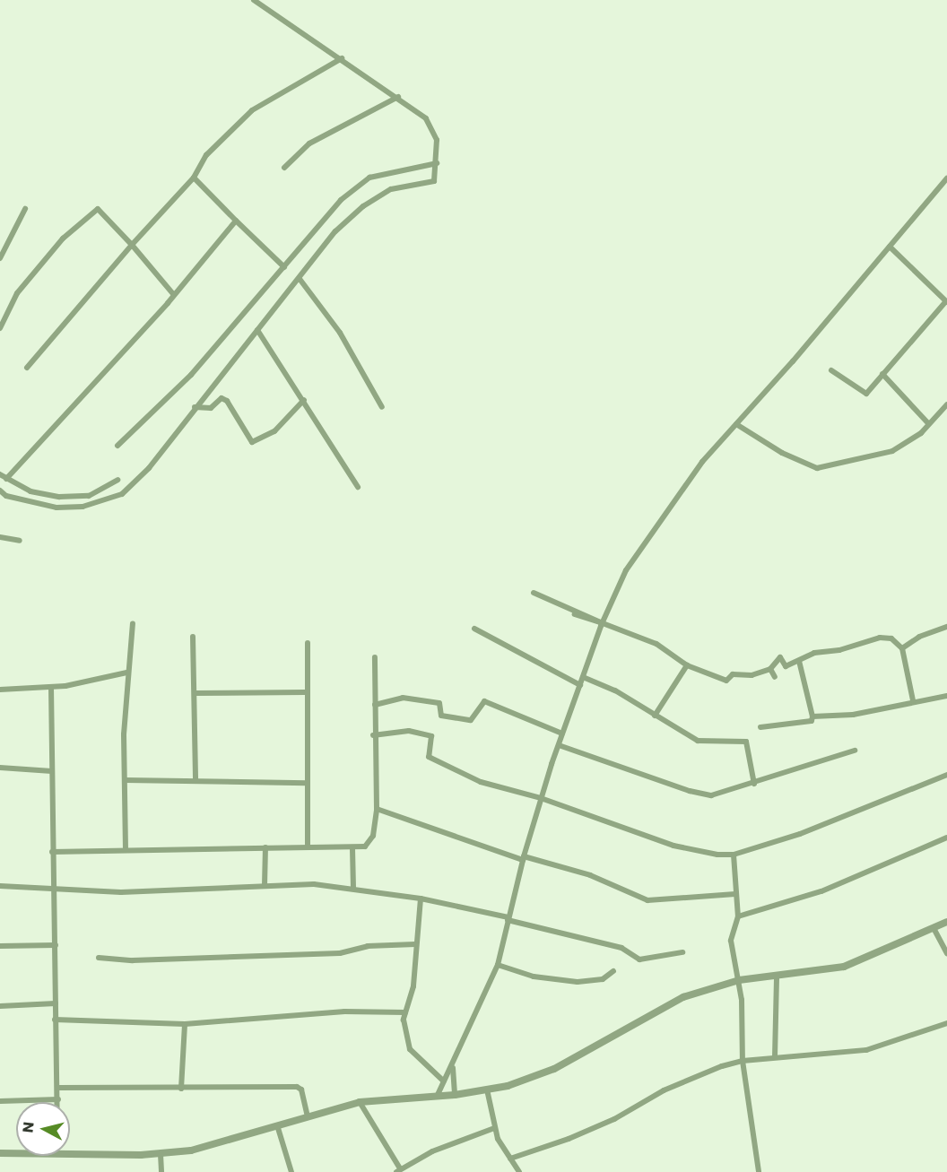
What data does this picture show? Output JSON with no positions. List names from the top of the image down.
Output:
{
  "north": "left"
}
